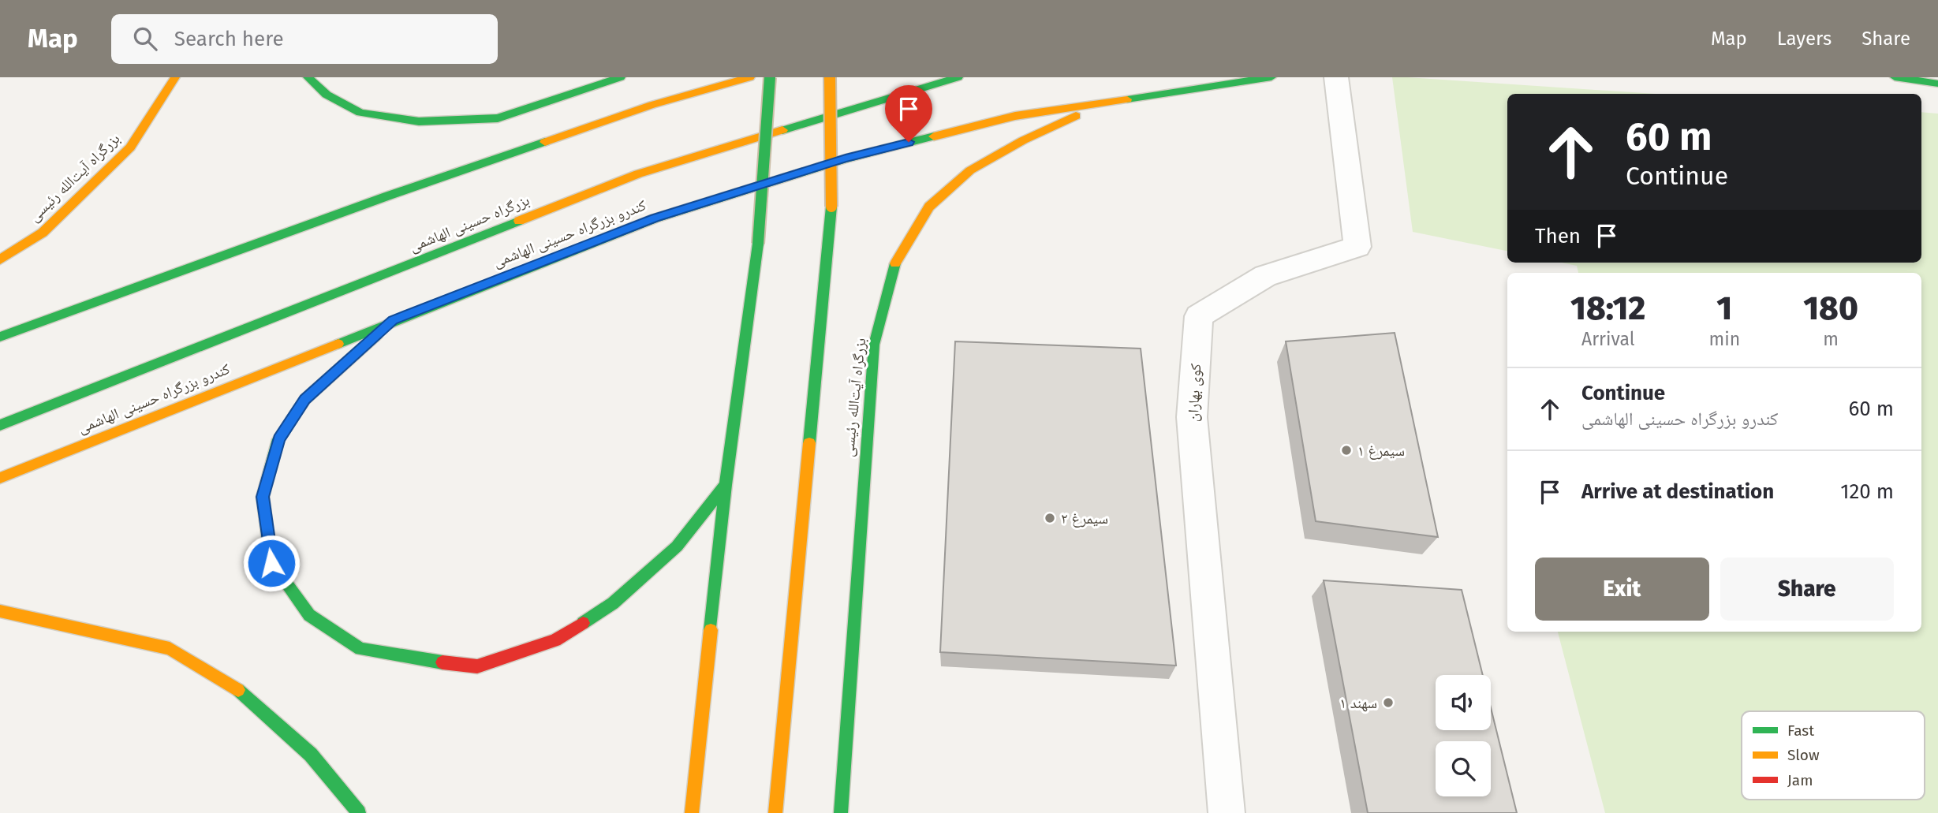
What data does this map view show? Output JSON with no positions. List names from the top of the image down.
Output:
{
  "streets": {
    "main road": ["بزرگراه آیت‌الله رئیسی", "بزرگراه حسینی الهاشمی", "کندرو بزرگراه حسینی الهاشمی"],
    "street": ["کوی بهاران"]
  },
  "crossings": [
    ["بزرگراه آیت‌الله رئیسی", "کندرو بزرگراه حسینی الهاشمی"]
  ],
  "places": ["سیمرغ ۱", "سیمرغ ۲", "سهند ۱"],
  "legend": ["Fast", "Slow", "Jam"],
  "page": {
    "header": "Map",
    "search": "Search here",
    "nav": ["Map", "Layers", "Share"],
    "turn": ["60 m", "Continue"],
    "then": "Then",
    "eta": [
      "18:12",
      "Arrival",
      "1",
      "min",
      "180",
      "m"
    ],
    "list": [
      {
        "name": "Continue",
        "note": "کندرو بزرگراه حسینی الهاشمی",
        "value": "60 m"
      },
      {
        "name": "Arrive at destination",
        "value": "120 m"
      }
    ],
    "buttons": ["Exit", "Share"]
  }
}
